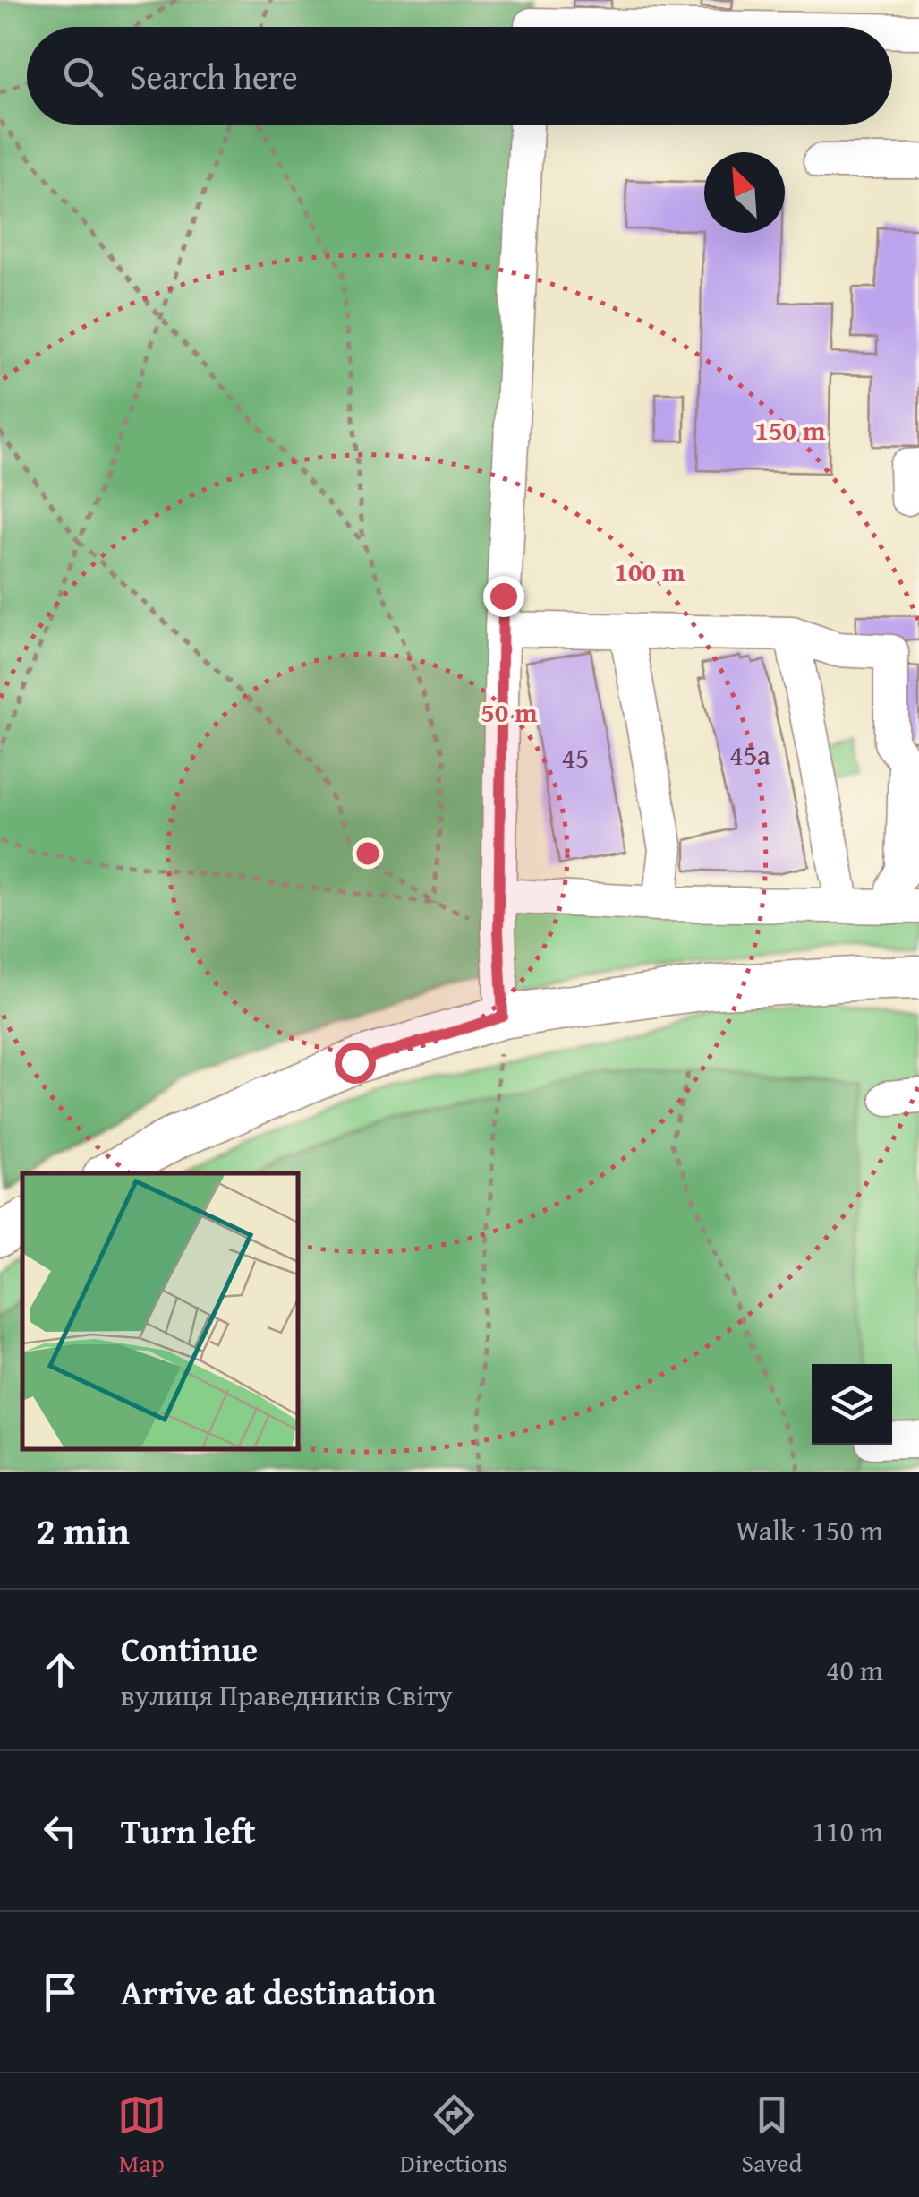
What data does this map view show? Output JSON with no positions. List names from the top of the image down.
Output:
{
  "house_numbers": ["45а", "45"],
  "north": "top left",
  "page": {
    "search": "Search here",
    "heading": ["2 min", "Walk · 150 m"],
    "list": [
      ["Continue", "вулиця Праведників Світу", "40 m"],
      ["Turn left", "110 m"],
      "Arrive at destination"
    ],
    "nav": ["Map", "Directions", "Saved"]
  },
  "rings": ["150 m", "100 m", "50 m"]
}
